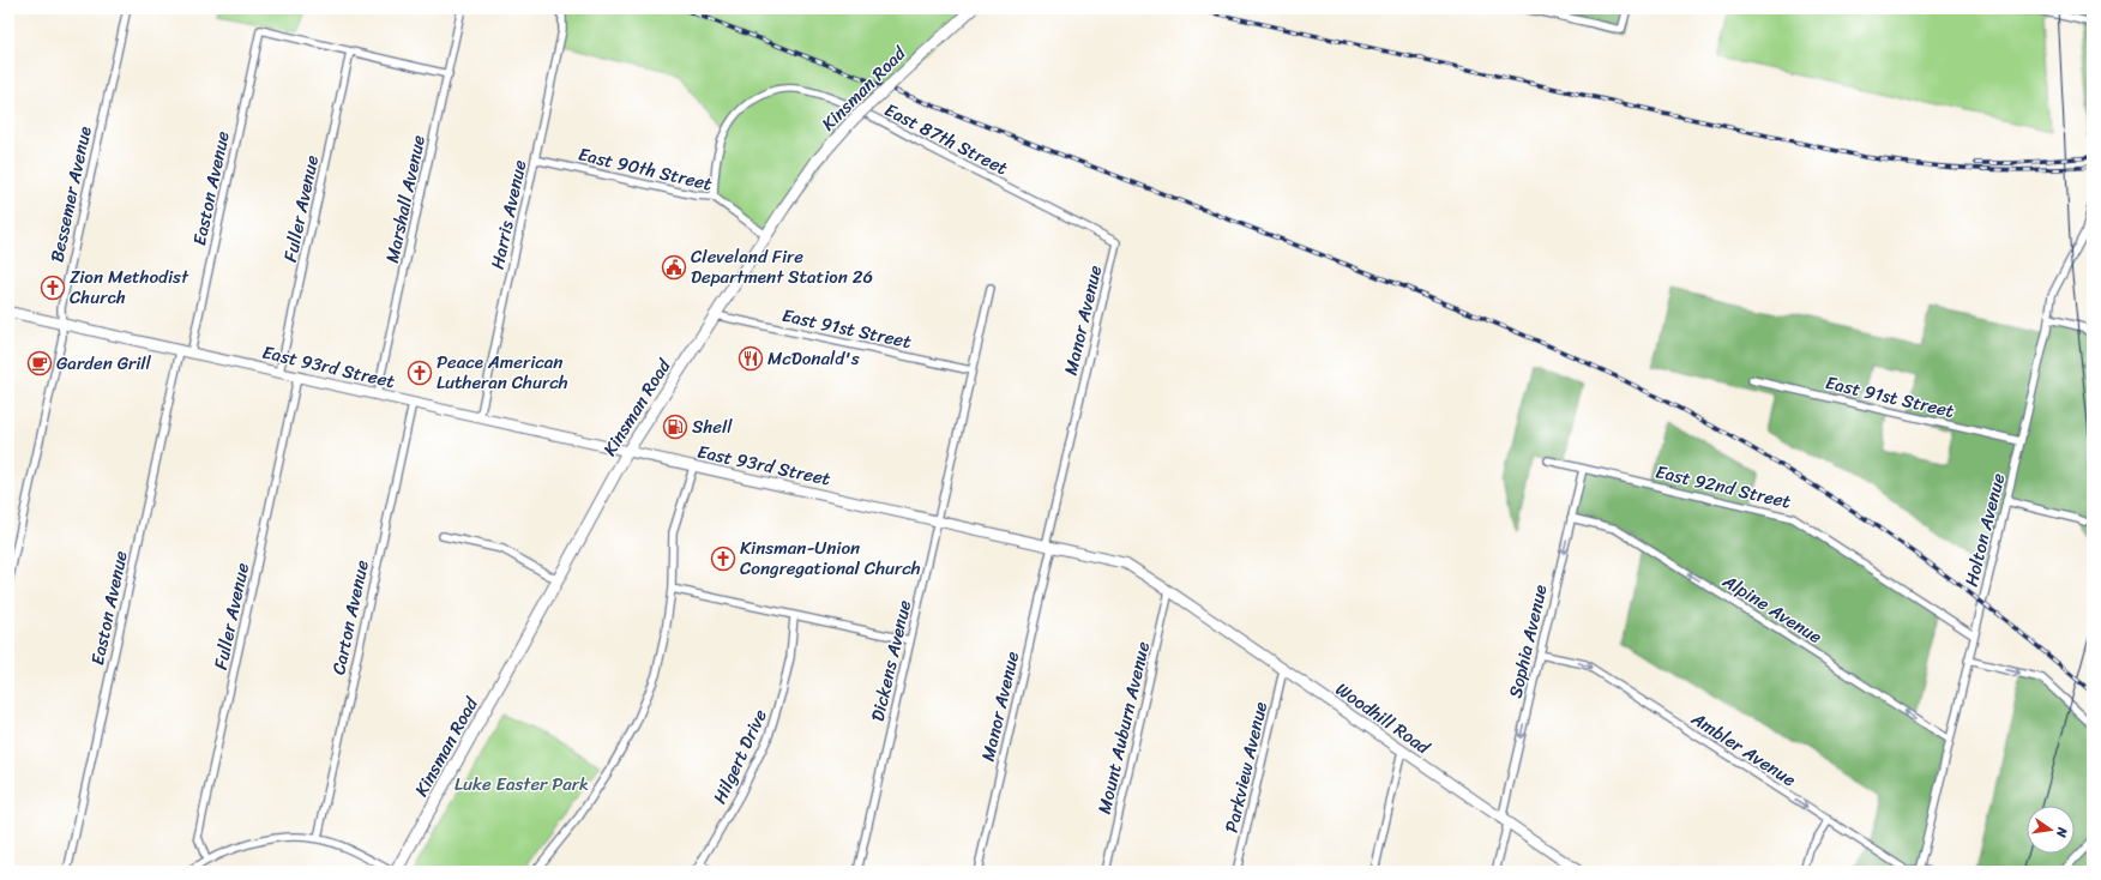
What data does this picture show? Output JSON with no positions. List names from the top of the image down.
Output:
{
  "streets": {
    "main road": ["Kinsman Road", "East 93rd Street", "Woodhill Road"],
    "street": [
      "East 87th Street",
      "East 90th Street",
      "Easton Avenue",
      "Bessemer Avenue",
      "Marshall Avenue",
      "Fuller Avenue",
      "Harris Avenue",
      "Manor Avenue",
      "East 91st Street",
      "East 92nd Street",
      "Holton Avenue",
      "Alpine Avenue",
      "Carton Avenue",
      "Sophia Avenue",
      "Dickens Avenue",
      "Mount Auburn Avenue",
      "Ambler Avenue",
      "Hilgert Drive",
      "Parkview Avenue"
    ]
  },
  "crossings": [
    ["Kinsman Road", "East 90th Street"],
    ["Kinsman Road", "East 91st Street"],
    ["Kinsman Road", "East 93rd Street"],
    ["East 87th Street", "East 90th Street"],
    ["East 87th Street", "Manor Avenue"],
    ["East 90th Street", "Harris Avenue"],
    ["Easton Avenue", "Fuller Avenue"],
    ["Easton Avenue", "East 93rd Street"],
    ["Bessemer Avenue", "East 93rd Street"],
    ["Marshall Avenue", "East 93rd Street"],
    ["Fuller Avenue", "East 93rd Street"],
    ["Harris Avenue", "East 93rd Street"],
    ["Manor Avenue", "East 93rd Street"],
    ["East 91st Street", "Holton Avenue"],
    ["East 91st Street", "Dickens Avenue"],
    ["East 93rd Street", "Carton Avenue"],
    ["East 93rd Street", "Dickens Avenue"],
    ["East 93rd Street", "Woodhill Road"],
    ["East 93rd Street", "Mount Auburn Avenue"],
    ["East 92nd Street", "Holton Avenue"],
    ["East 92nd Street", "Sophia Avenue"],
    ["Holton Avenue", "Alpine Avenue"],
    ["Holton Avenue", "Ambler Avenue"],
    ["Alpine Avenue", "Sophia Avenue"],
    ["Sophia Avenue", "Woodhill Road"],
    ["Sophia Avenue", "Ambler Avenue"],
    ["Woodhill Road", "Mount Auburn Avenue"],
    ["Woodhill Road", "Parkview Avenue"]
  ],
  "one_way": ["Alpine Avenue", "Sophia Avenue", "Ambler Avenue"],
  "parks": ["Luke Easter Park"],
  "places": {
    "public building": ["Cleveland Fire Department Station 26"],
    "church": ["Zion Methodist Church", "Peace American Lutheran Church", "Kinsman-Union Congregational Church"],
    "restaurant": ["McDonald's"],
    "cafe": ["Garden Grill"],
    "fuel station": ["Shell"]
  },
  "north": "right"
}
